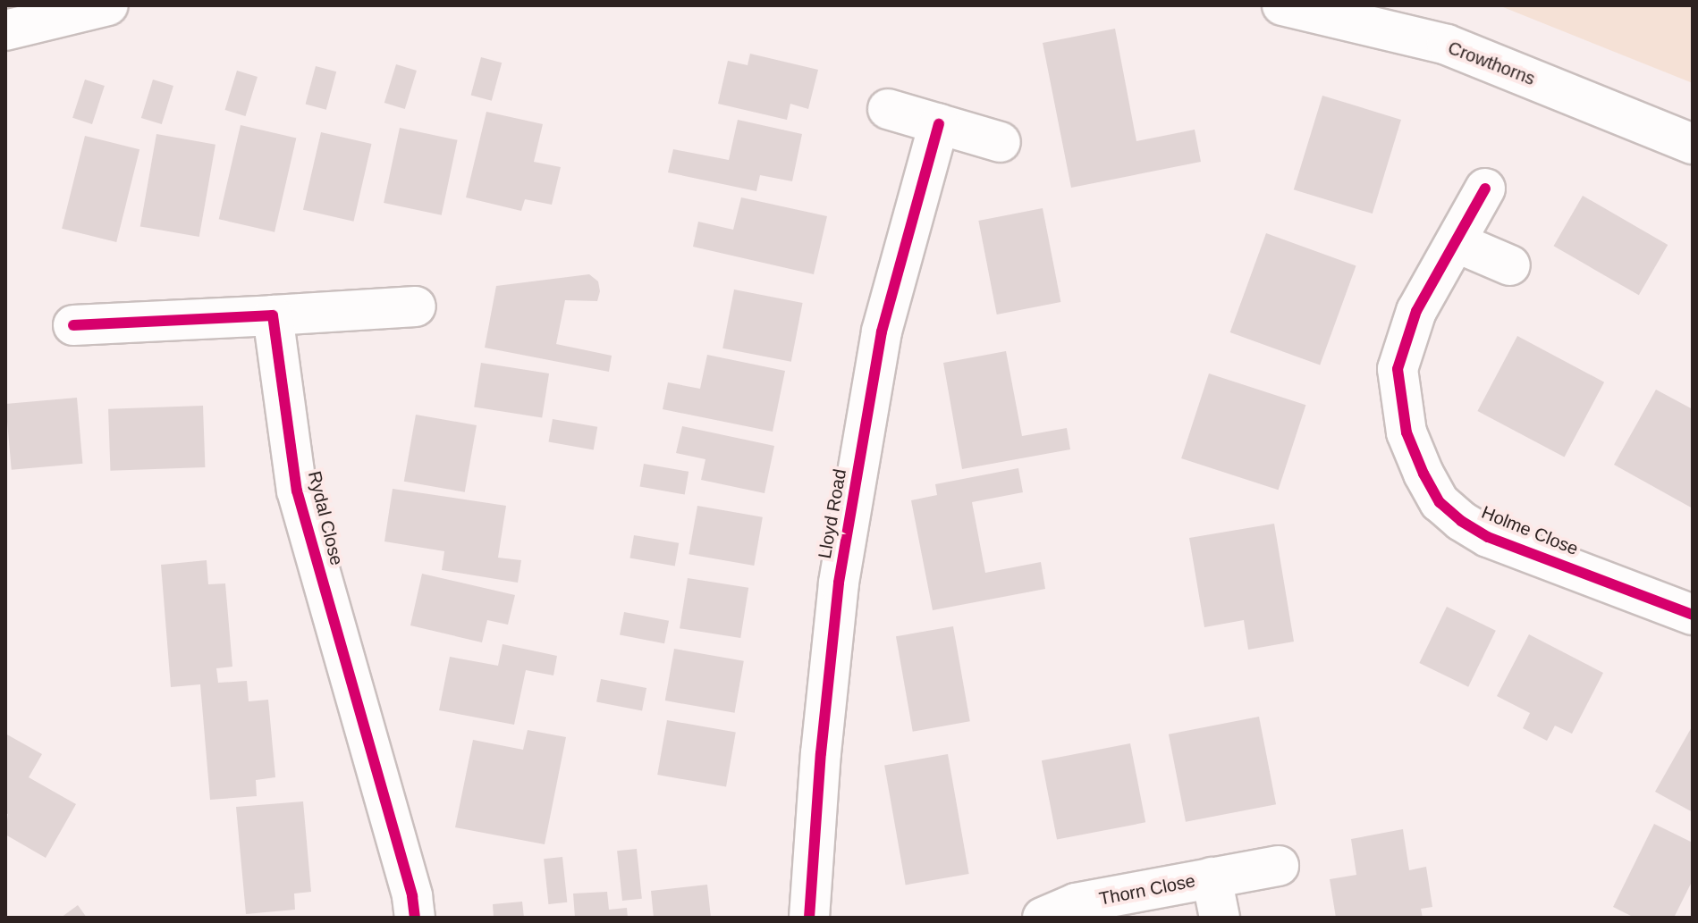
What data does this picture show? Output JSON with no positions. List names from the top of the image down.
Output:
{
  "streets": {
    "street": [
      "Crowthorns",
      "Lloyd Road",
      "Rydal Close",
      "Holme Close",
      "Thorn Close"
    ]
  }
}
